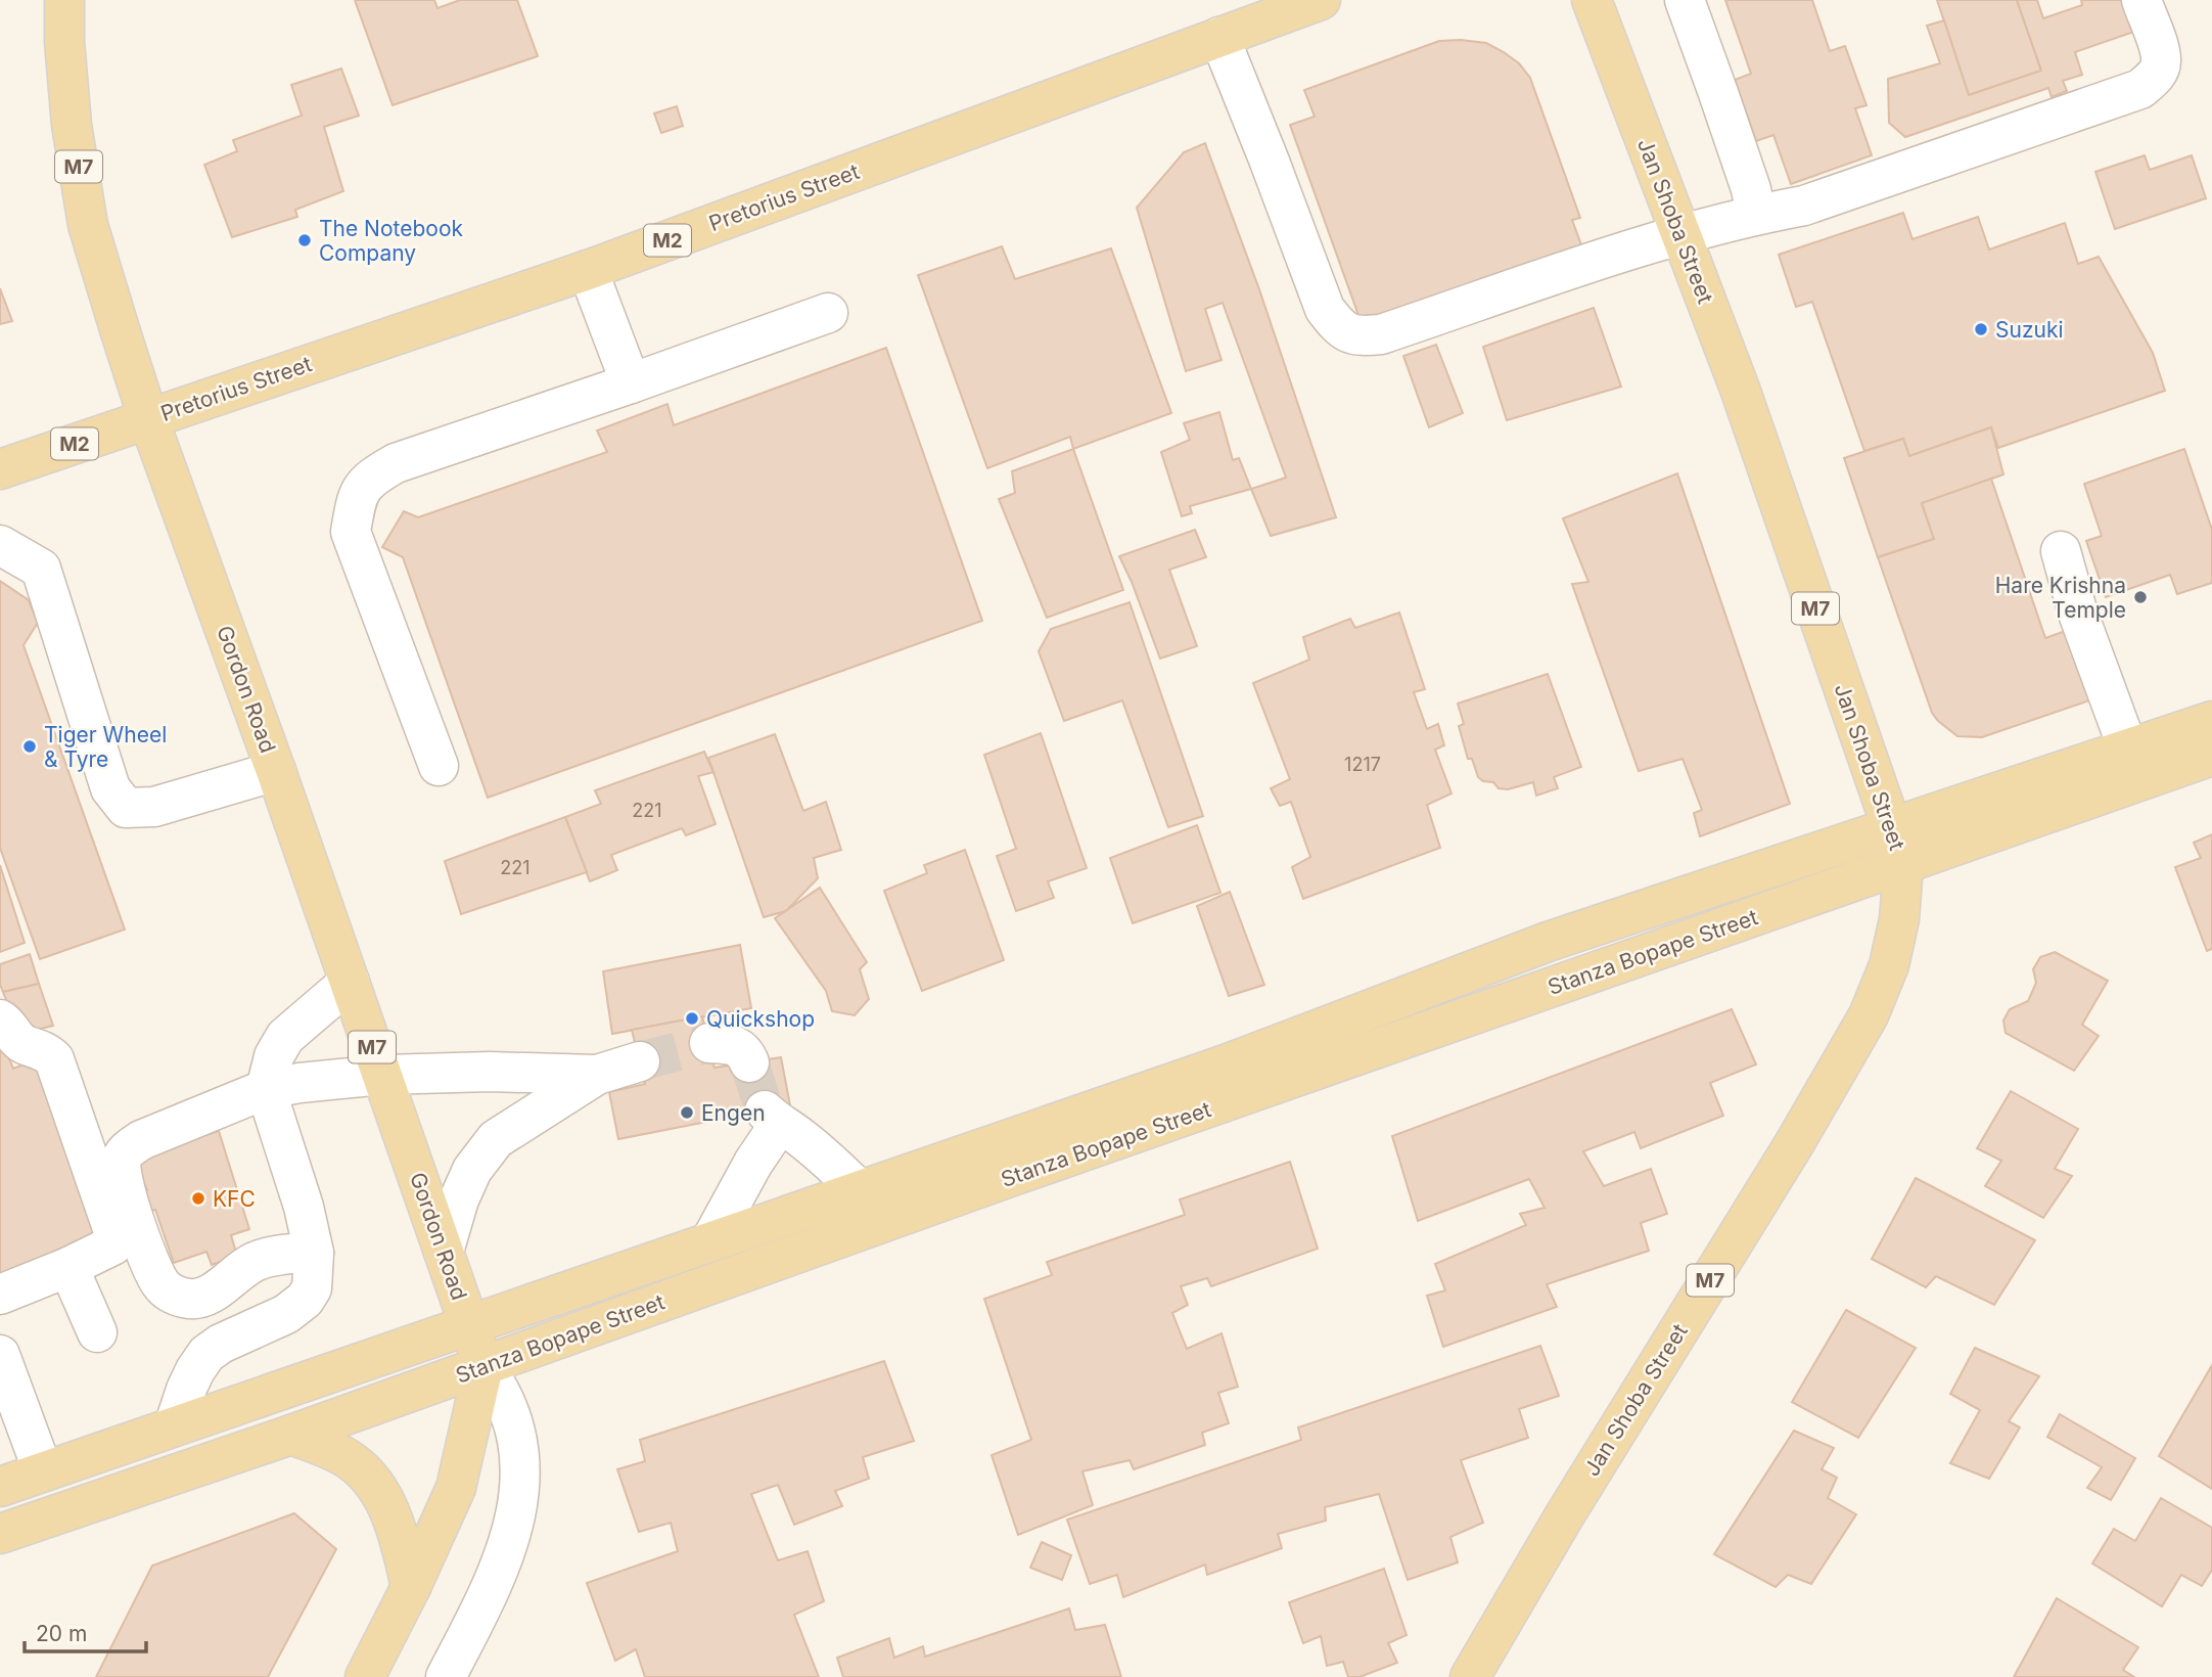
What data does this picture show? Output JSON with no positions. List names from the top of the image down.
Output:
{
  "streets": {
    "main road": [
      "M7",
      "Pretorius Street",
      "Jan Shoba Street",
      "M2",
      "Gordon Road",
      "Stanza Bopape Street"
    ]
  },
  "crossings": [
    ["Pretorius Street", "Gordon Road"],
    ["Jan Shoba Street", "Stanza Bopape Street"],
    ["Gordon Road", "Stanza Bopape Street"]
  ],
  "places": [
    "The Notebook Company",
    "Suzuki",
    "Hare Krishna Temple",
    "Tiger Wheel & Tyre",
    "Quickshop",
    "Engen",
    "KFC"
  ],
  "house_numbers": ["1217", "221", "221"],
  "scale_bar": "20 m"
}
